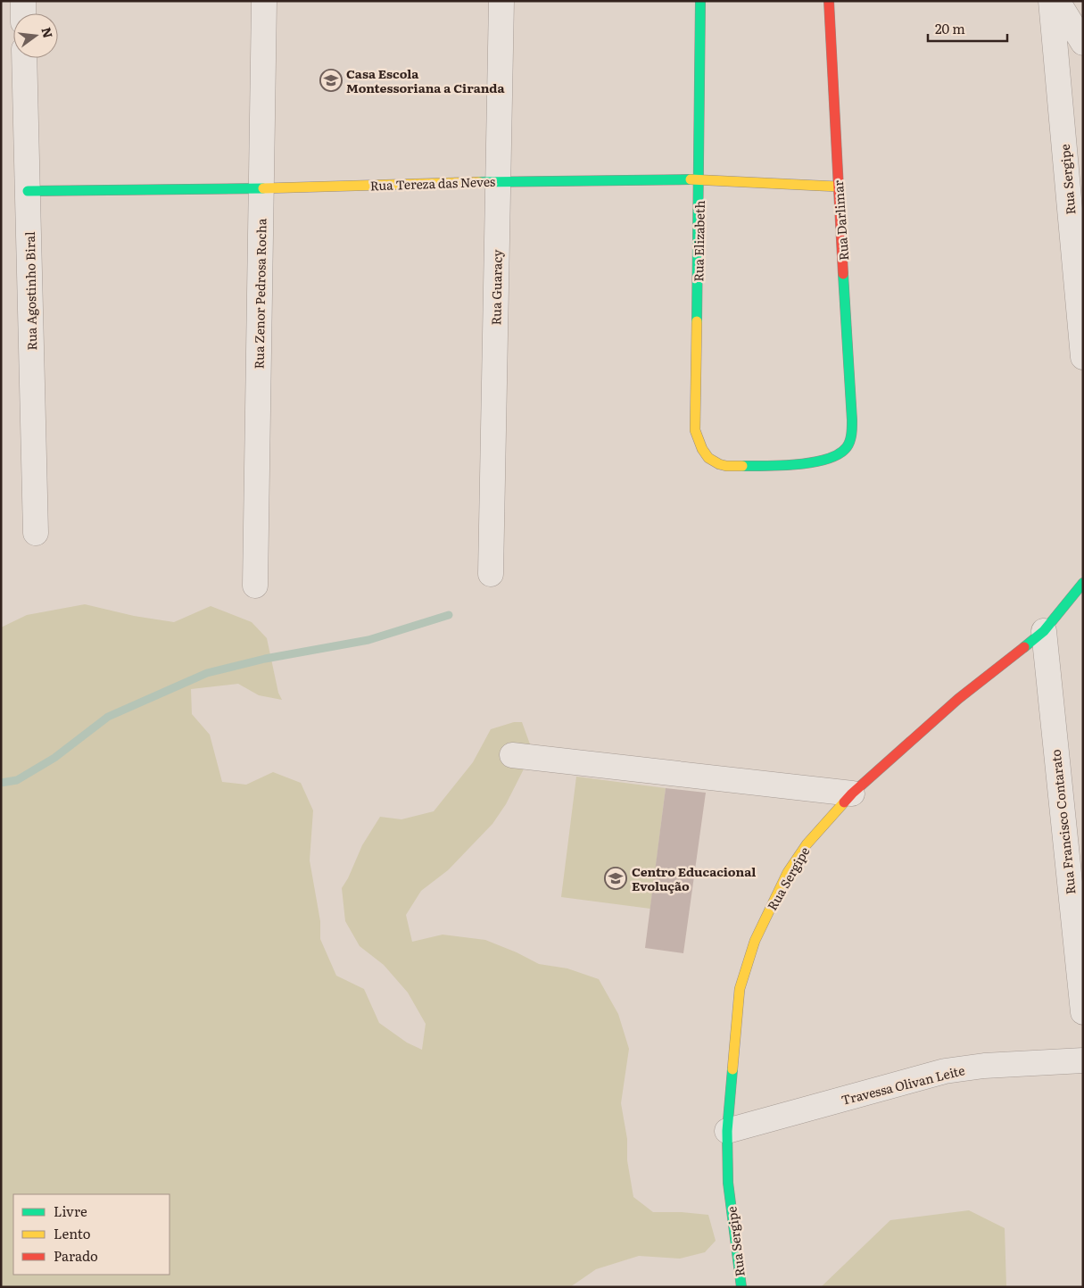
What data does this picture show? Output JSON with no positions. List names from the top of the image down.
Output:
{
  "streets": {
    "street": [
      "Rua Sergipe",
      "Rua Tereza das Neves",
      "Rua Darlimar",
      "Rua Elizabeth",
      "Rua Guaracy",
      "Rua Agostinho Biral",
      "Rua Zenor Pedrosa Rocha",
      "Rua Francisco Contarato",
      "Travessa Olivan Leite"
    ]
  },
  "crossings": [
    ["Rua Sergipe", "Rua Francisco Contarato"],
    ["Rua Sergipe", "Travessa Olivan Leite"],
    ["Rua Tereza das Neves", "Rua Darlimar"],
    ["Rua Tereza das Neves", "Rua Elizabeth"],
    ["Rua Tereza das Neves", "Rua Guaracy"],
    ["Rua Tereza das Neves", "Rua Agostinho Biral"],
    ["Rua Tereza das Neves", "Rua Zenor Pedrosa Rocha"],
    ["Rua Darlimar", "Rua Elizabeth"]
  ],
  "places": {
    "school or university": ["Casa Escola Montessoriana a Ciranda", "Centro Educacional Evolução"]
  },
  "legend": ["Livre", "Lento", "Parado"],
  "scale_bar": "20 m",
  "north": "right"
}
